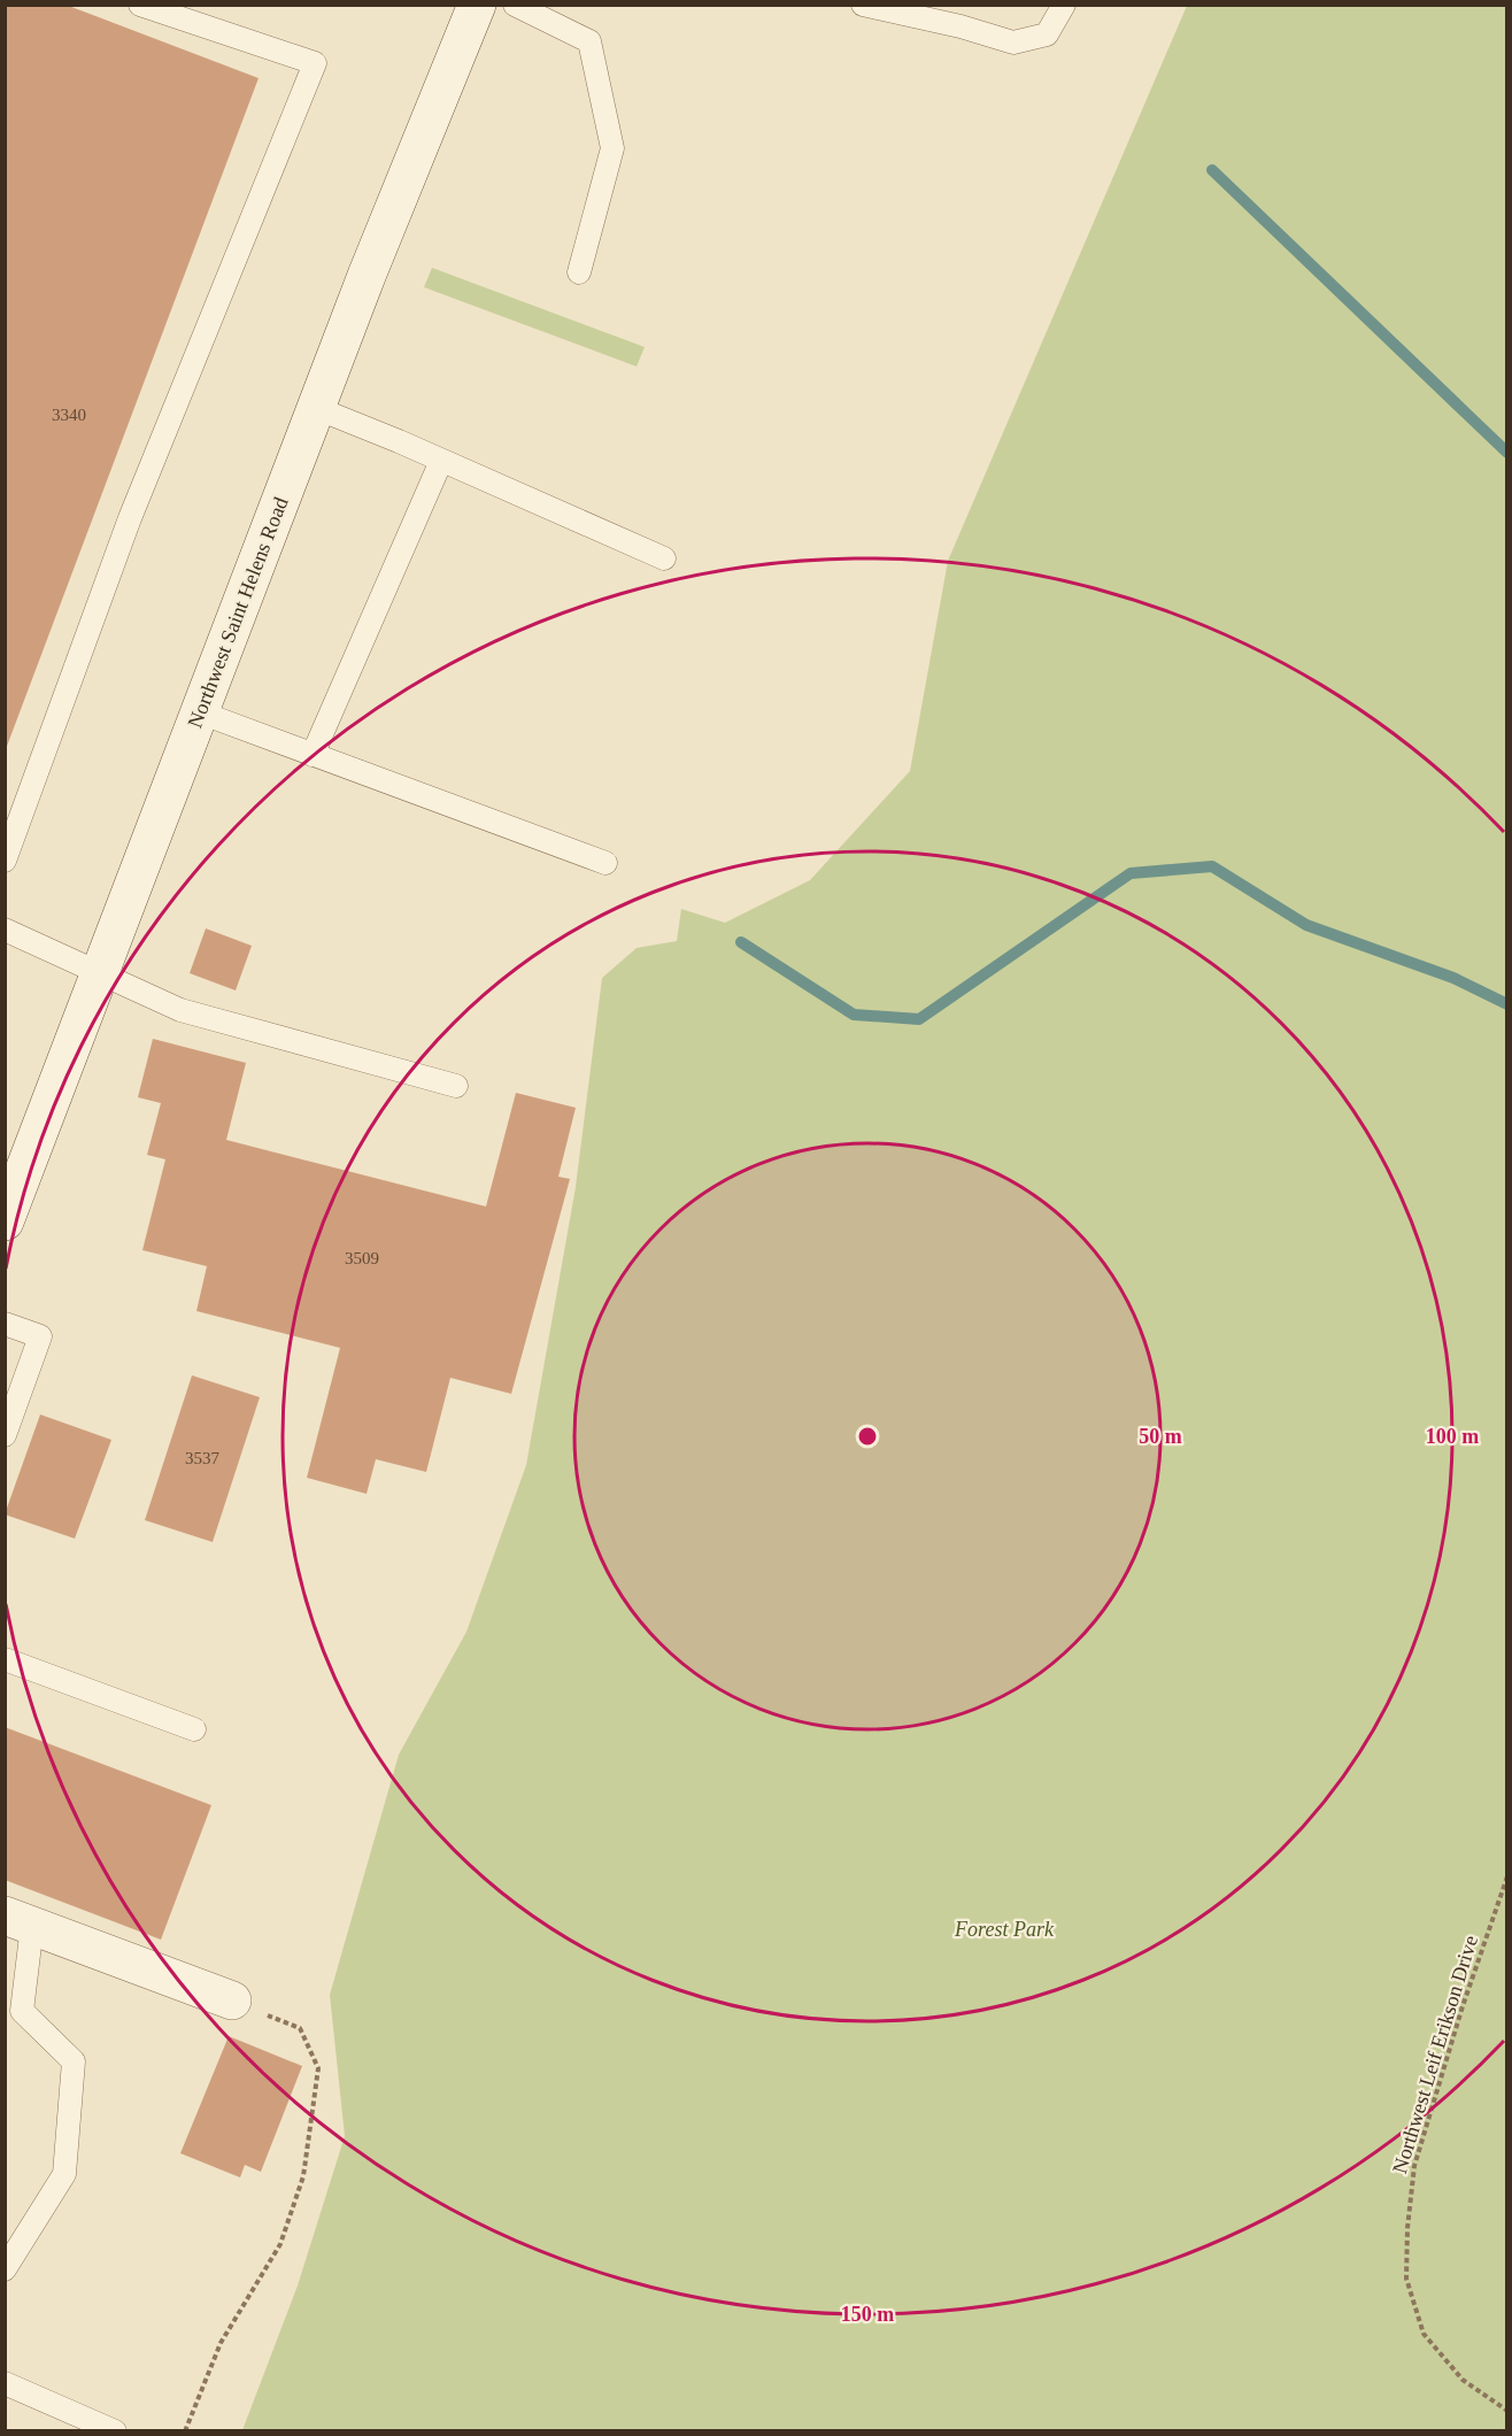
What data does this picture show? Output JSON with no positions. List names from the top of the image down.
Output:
{
  "streets": {
    "main road": ["Northwest Saint Helens Road"],
    "path": ["Northwest Leif Erikson Drive"]
  },
  "parks": ["Forest Park"],
  "house_numbers": ["3340", "3509", "3537"],
  "rings": ["50 m", "100 m", "150 m"]
}
